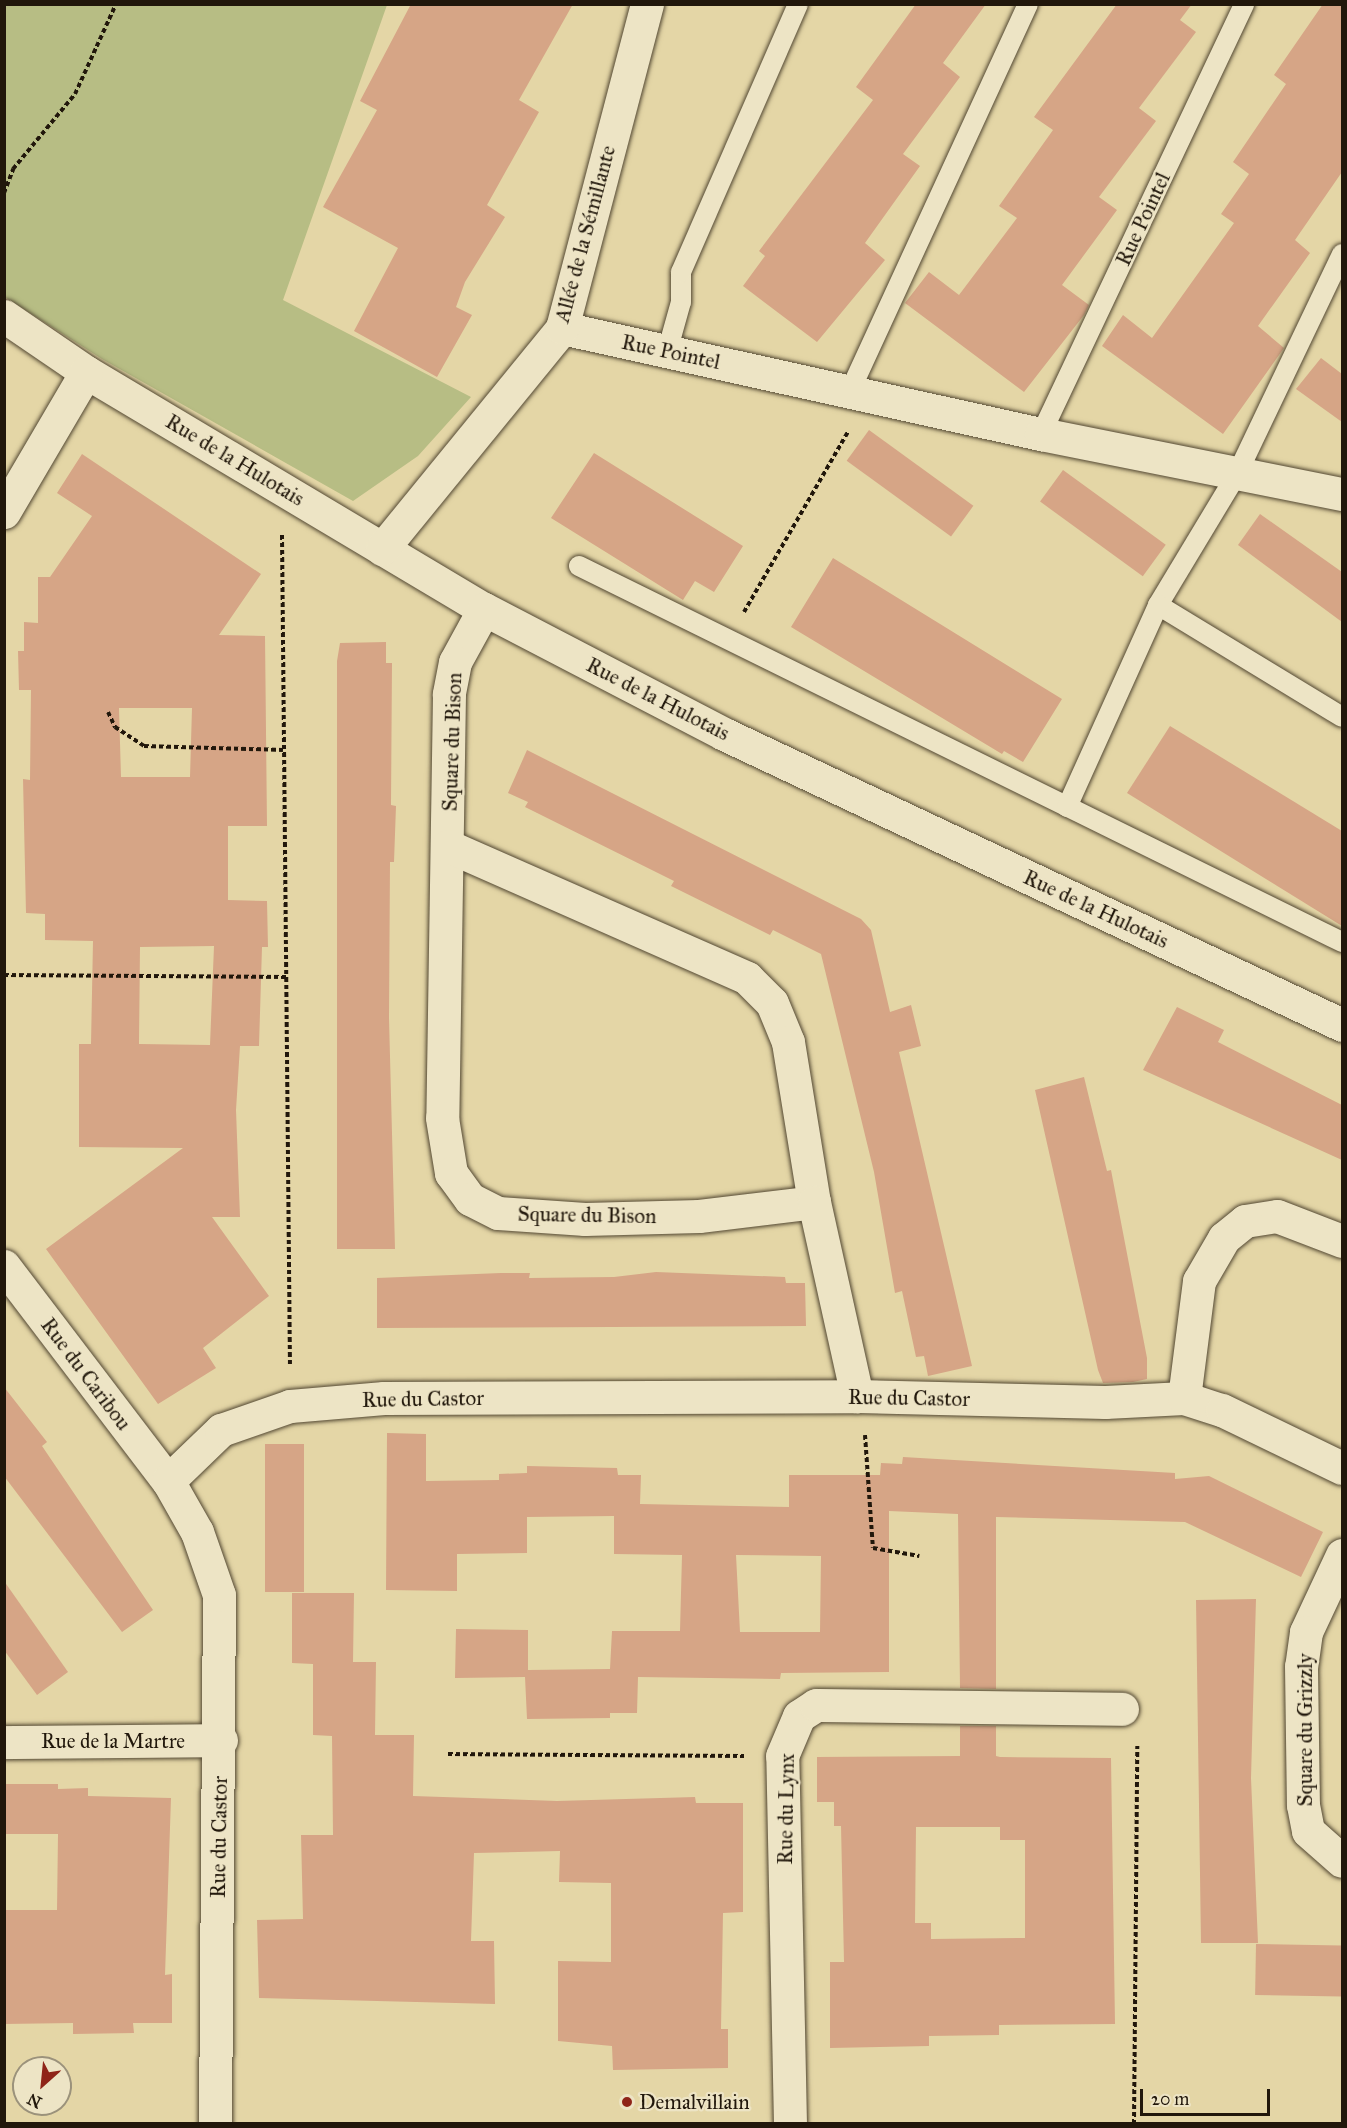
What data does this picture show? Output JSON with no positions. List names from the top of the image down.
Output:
{
  "streets": {
    "street": [
      "Rue Pointel",
      "Allée de la Sémillante",
      "Rue de la Hulotais",
      "Square du Bison",
      "Rue du Caribou",
      "Rue du Castor",
      "Square du Grizzly",
      "Rue de la Martre",
      "Rue du Lynx"
    ]
  },
  "crossings": [
    ["Rue Pointel", "Allée de la Sémillante"],
    ["Allée de la Sémillante", "Rue de la Hulotais"],
    ["Rue de la Hulotais", "Square du Bison"],
    ["Rue du Caribou", "Rue du Castor"],
    ["Rue du Castor", "Rue de la Martre"]
  ],
  "places": ["Demalvillain"],
  "scale_bar": "20 m",
  "north": "bottom left"
}
